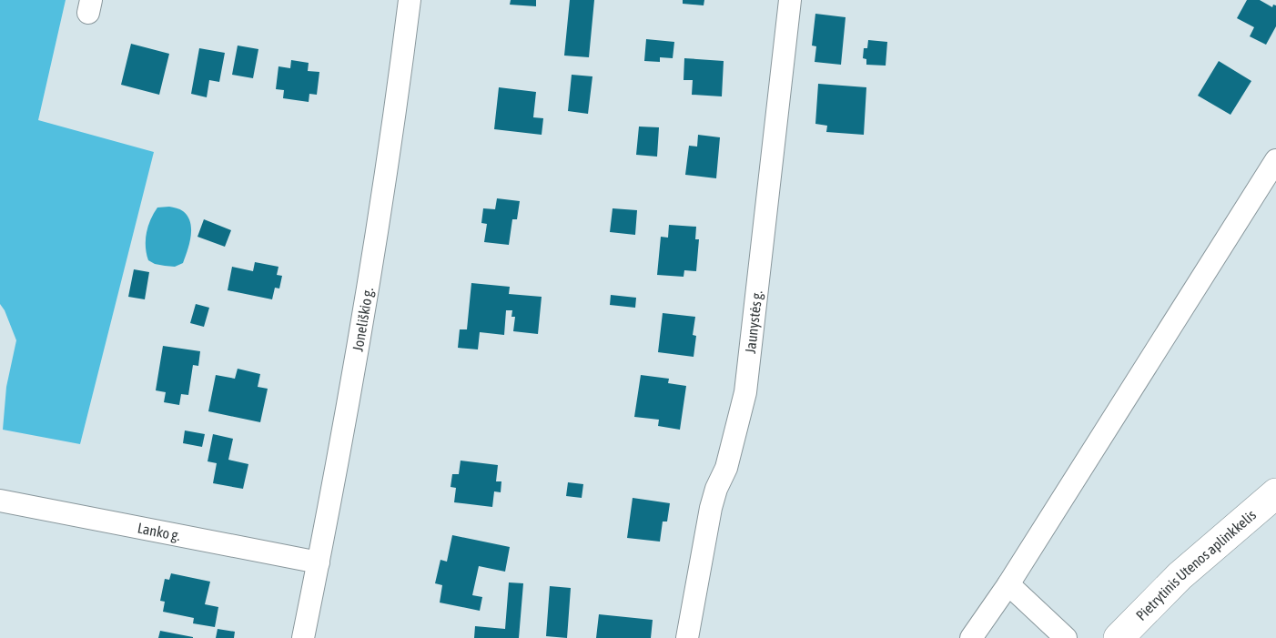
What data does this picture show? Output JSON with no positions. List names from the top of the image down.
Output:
{
  "streets": {
    "highway": ["Pietrytinis Utenos aplinkkelis"],
    "street": ["Joneliškio g.", "Jaunystės g.", "Lanko g."]
  },
  "crossings": [
    ["Joneliškio g.", "Lanko g."]
  ]
}
